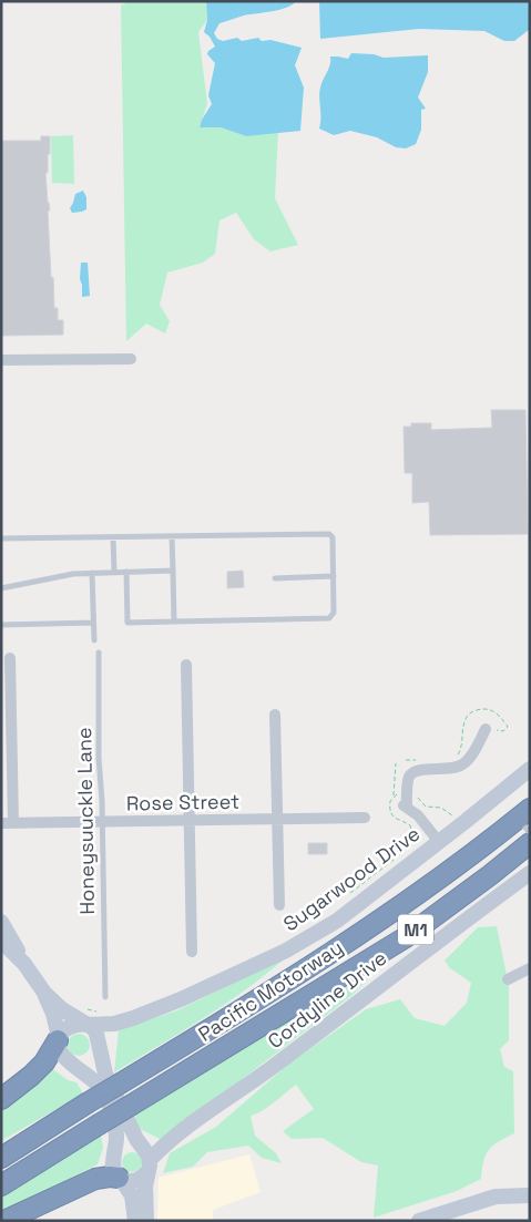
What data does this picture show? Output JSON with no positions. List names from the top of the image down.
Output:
{
  "streets": {
    "highway": ["M1", "Pacific Motorway"],
    "street": ["Rose Street", "Sugarwood Drive", "Cordyline Drive"],
    "lane": ["Honeysuuckle Lane"]
  },
  "crossings": [
    ["Rose Street", "Honeysuuckle Lane"]
  ]
}
